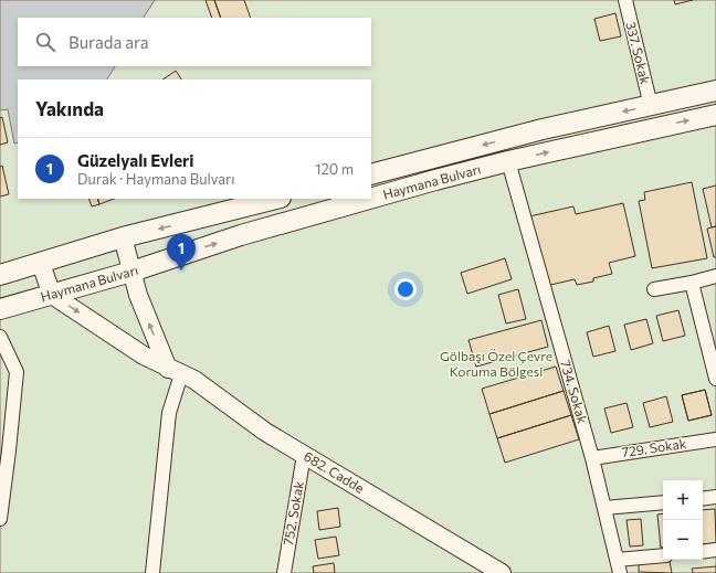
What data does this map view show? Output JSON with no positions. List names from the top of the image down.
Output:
{
  "streets": {
    "highway": ["Haymana Bulvarı"],
    "main road": ["682. Cadde"],
    "street": [
      "337. Sokak",
      "734. Sokak",
      "729. Sokak",
      "752. Sokak"
    ]
  },
  "crossings": [
    ["337. Sokak", "Haymana Bulvarı"],
    ["Haymana Bulvarı", "734. Sokak"],
    ["Haymana Bulvarı", "682. Cadde"],
    ["734. Sokak", "729. Sokak"],
    ["682. Cadde", "752. Sokak"]
  ],
  "parks": ["Gölbaşı Özel Çevre Koruma Bölgesi"],
  "page": {
    "search": "Burada ara",
    "heading": "Yakında",
    "list": [
      {
        "mark": "1",
        "name": "Güzelyalı Evleri",
        "note": "Durak · Haymana Bulvarı",
        "value": "120 m"
      }
    ],
    "pins": "1",
    "map_buttons": ["+", "−"]
  }
}
